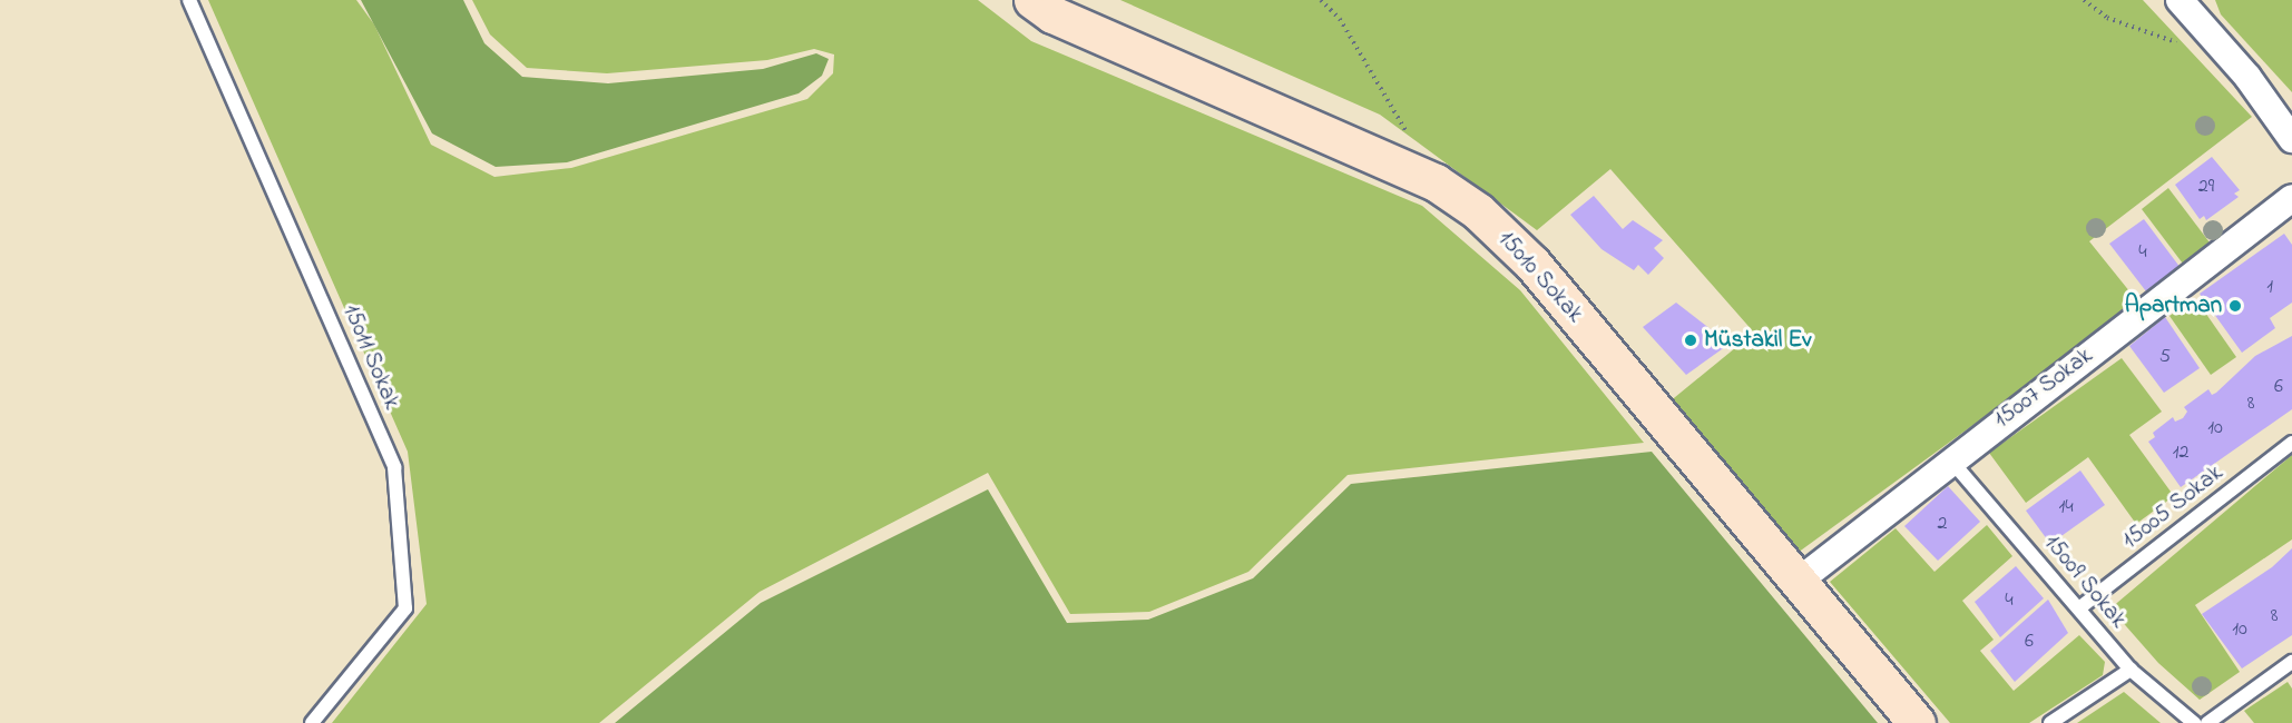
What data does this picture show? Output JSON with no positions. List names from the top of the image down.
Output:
{
  "streets": {
    "street": ["15010 Sokak", "15007 Sokak"],
    "lane": ["15011 Sokak", "15005 Sokak", "15009 Sokak"]
  },
  "crossings": [
    ["15010 Sokak", "15007 Sokak"],
    ["15007 Sokak", "15009 Sokak"],
    ["15005 Sokak", "15009 Sokak"]
  ],
  "places": ["Apartman", "Müstakil Ev"],
  "house_numbers": [
    "29",
    "4",
    "1",
    "5",
    "6",
    "8",
    "10",
    "12",
    "14",
    "2",
    "4",
    "8",
    "10",
    "6"
  ]
}
